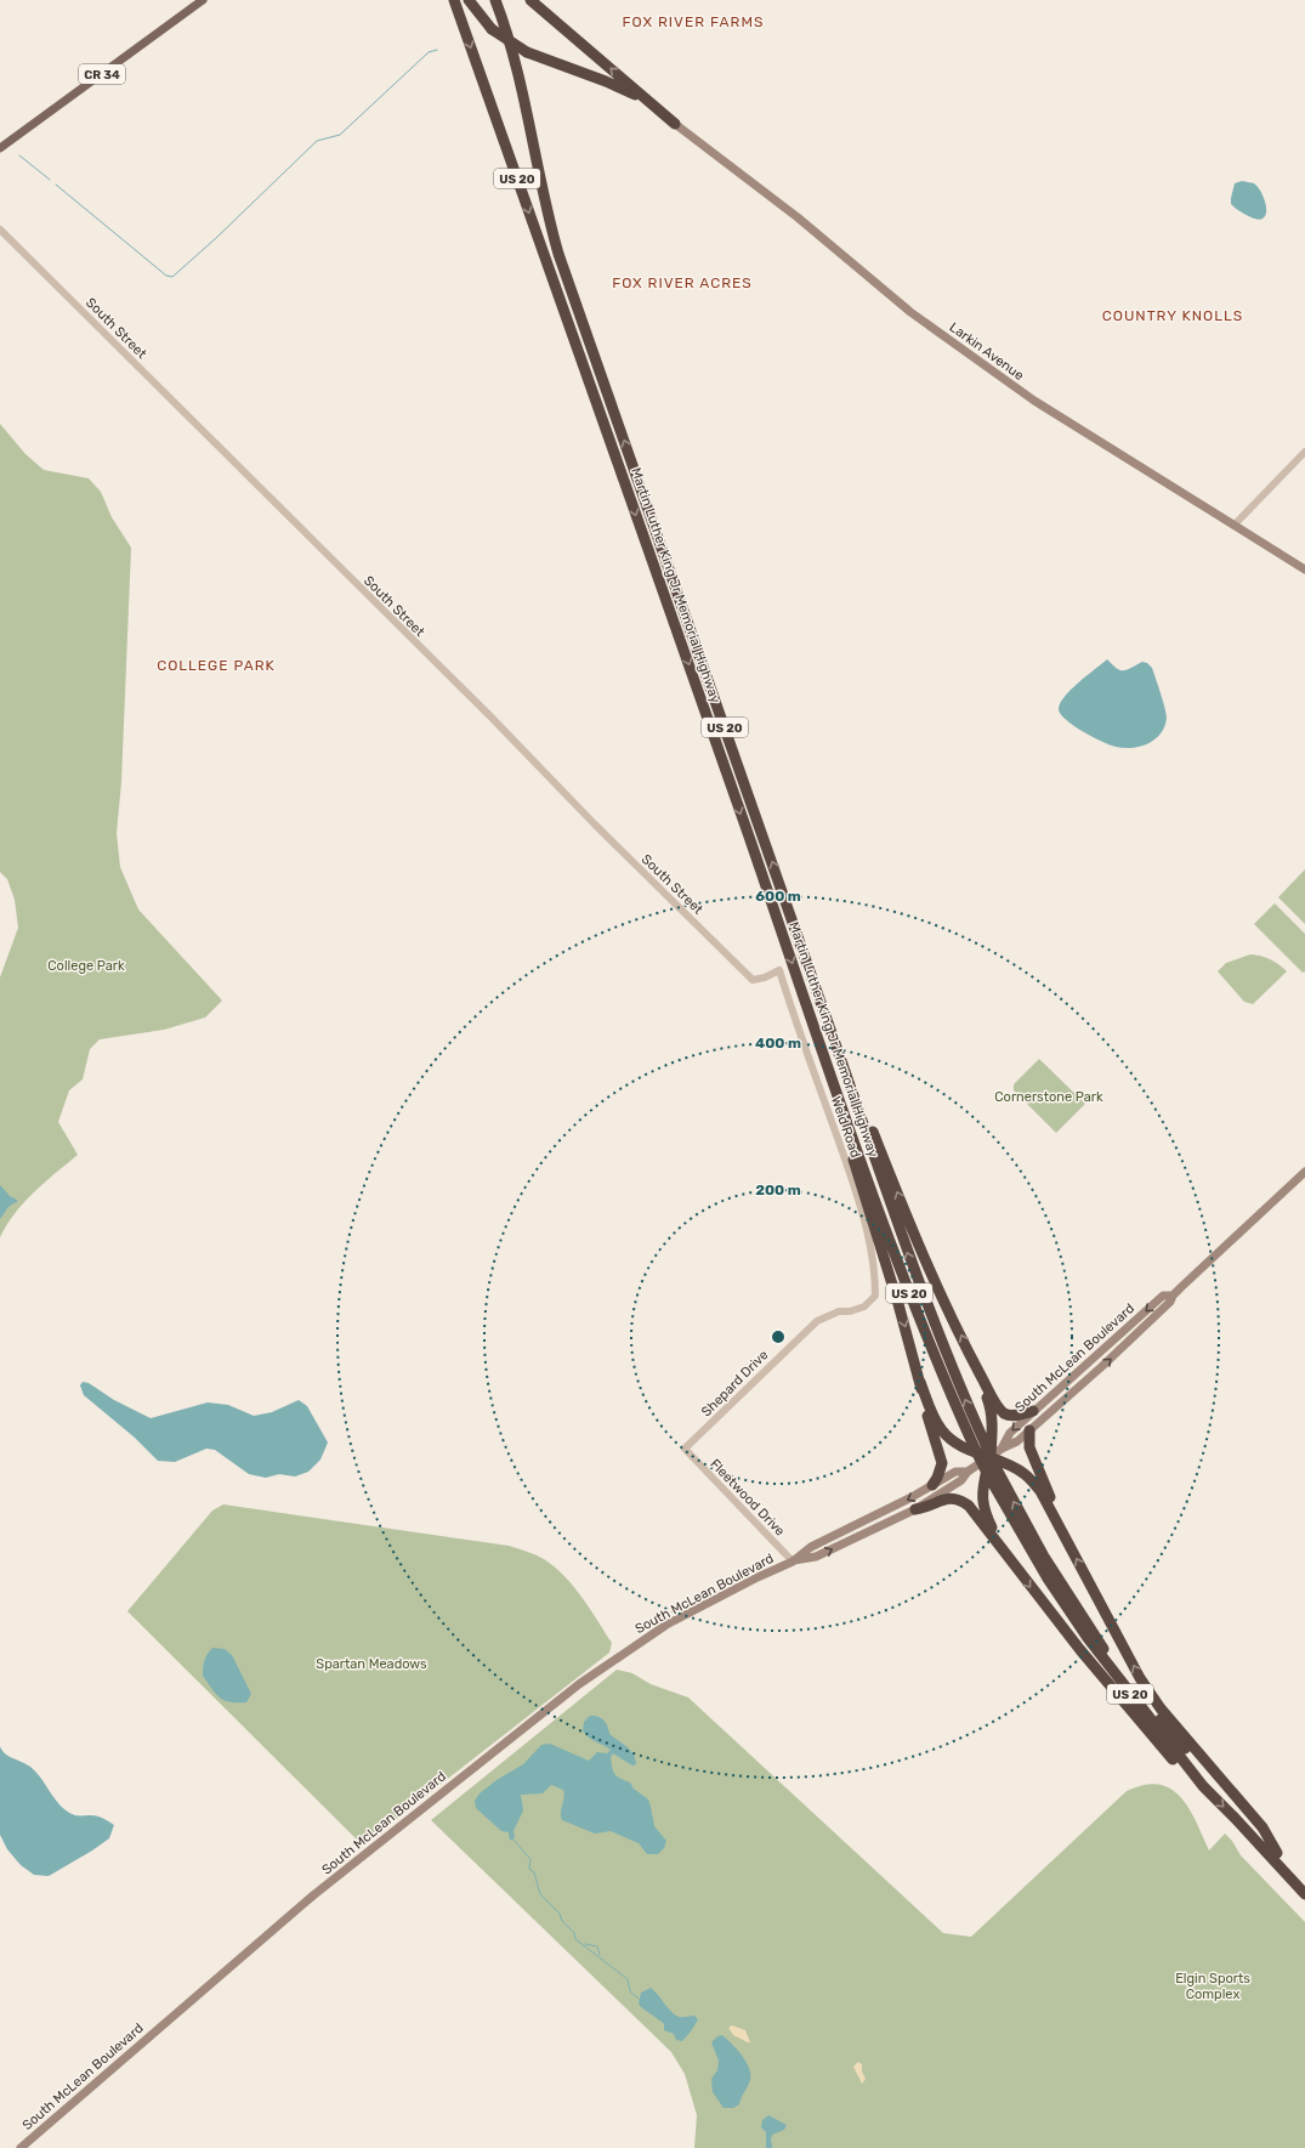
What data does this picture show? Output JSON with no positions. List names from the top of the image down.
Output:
{
  "streets": {
    "highway": ["US 20", "Martin Luther King Jr Memorial Highway"],
    "main road": ["CR 34", "Larkin Avenue", "South McLean Boulevard"],
    "street": [
      "South Street",
      "Weld Road",
      "Shepard Drive",
      "Fleetwood Drive"
    ]
  },
  "crossings": [
    ["South Street", "Weld Road"],
    ["Weld Road", "Shepard Drive"],
    ["South McLean Boulevard", "Fleetwood Drive"],
    ["Shepard Drive", "Fleetwood Drive"]
  ],
  "districts": [
    "FOX RIVER FARMS",
    "FOX RIVER ACRES",
    "COUNTRY KNOLLS",
    "COLLEGE PARK"
  ],
  "parks": [
    "College Park",
    "Cornerstone Park",
    "Spartan Meadows",
    "Elgin Sports Complex"
  ],
  "rings": ["600 m", "400 m", "200 m"]
}
